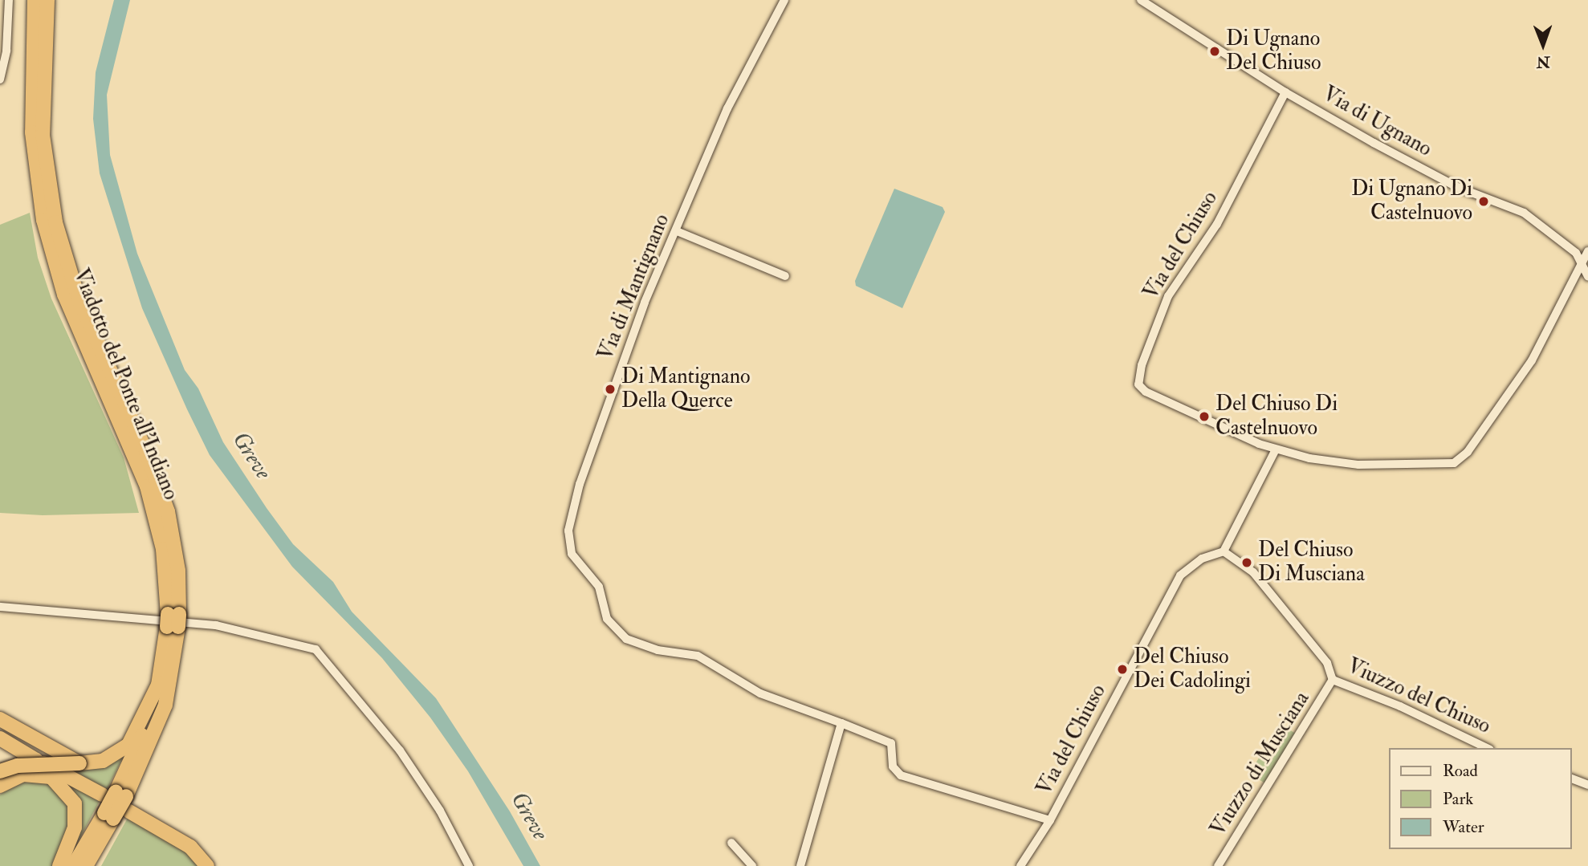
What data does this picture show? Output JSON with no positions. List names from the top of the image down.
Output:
{
  "streets": {
    "highway": ["Viadotto del Ponte all'Indiano"],
    "street": [
      "Via di Ugnano",
      "Via del Chiuso",
      "Via di Mantignano",
      "Viuzzo del Chiuso",
      "Viuzzo di Musciana"
    ]
  },
  "crossings": [
    ["Via di Ugnano", "Via del Chiuso"],
    ["Via del Chiuso", "Via di Mantignano"],
    ["Via del Chiuso", "Viuzzo del Chiuso"],
    ["Viuzzo del Chiuso", "Viuzzo di Musciana"]
  ],
  "water": ["Greve"],
  "places": [
    "Di Ugnano Del Chiuso",
    "Di Ugnano Di Castelnuovo",
    "Di Mantignano Della Querce",
    "Del Chiuso Di Castelnuovo",
    "Del Chiuso Di Musciana",
    "Del Chiuso Dei Cadolingi"
  ],
  "legend": ["Road", "Park", "Water"],
  "north": "bottom"
}
